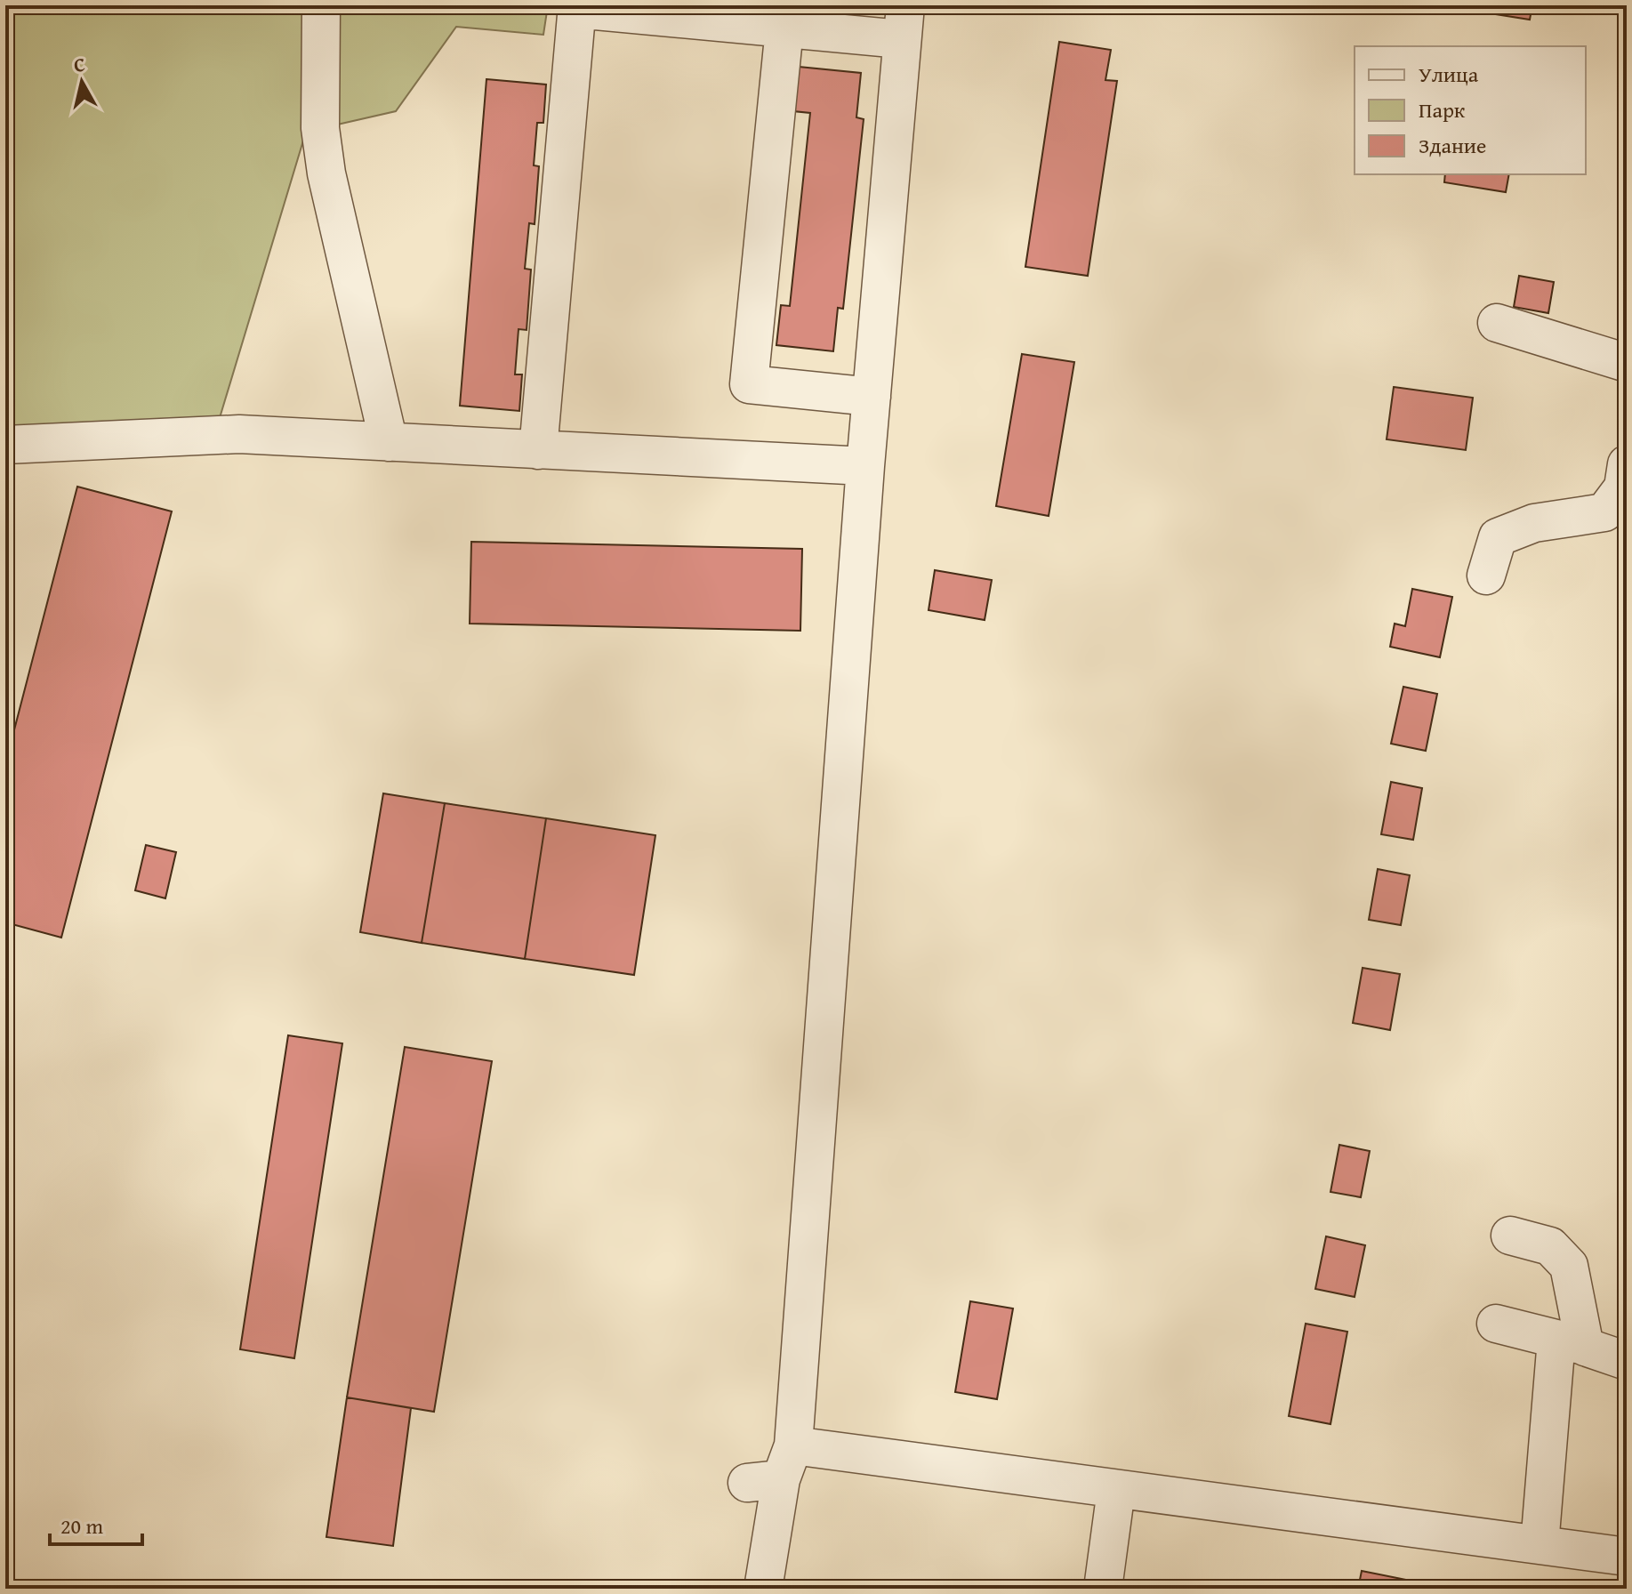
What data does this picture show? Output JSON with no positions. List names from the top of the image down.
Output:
{
  "legend": ["Улица", "Парк", "Здание"],
  "scale_bar": "20 m",
  "north": "top"
}
